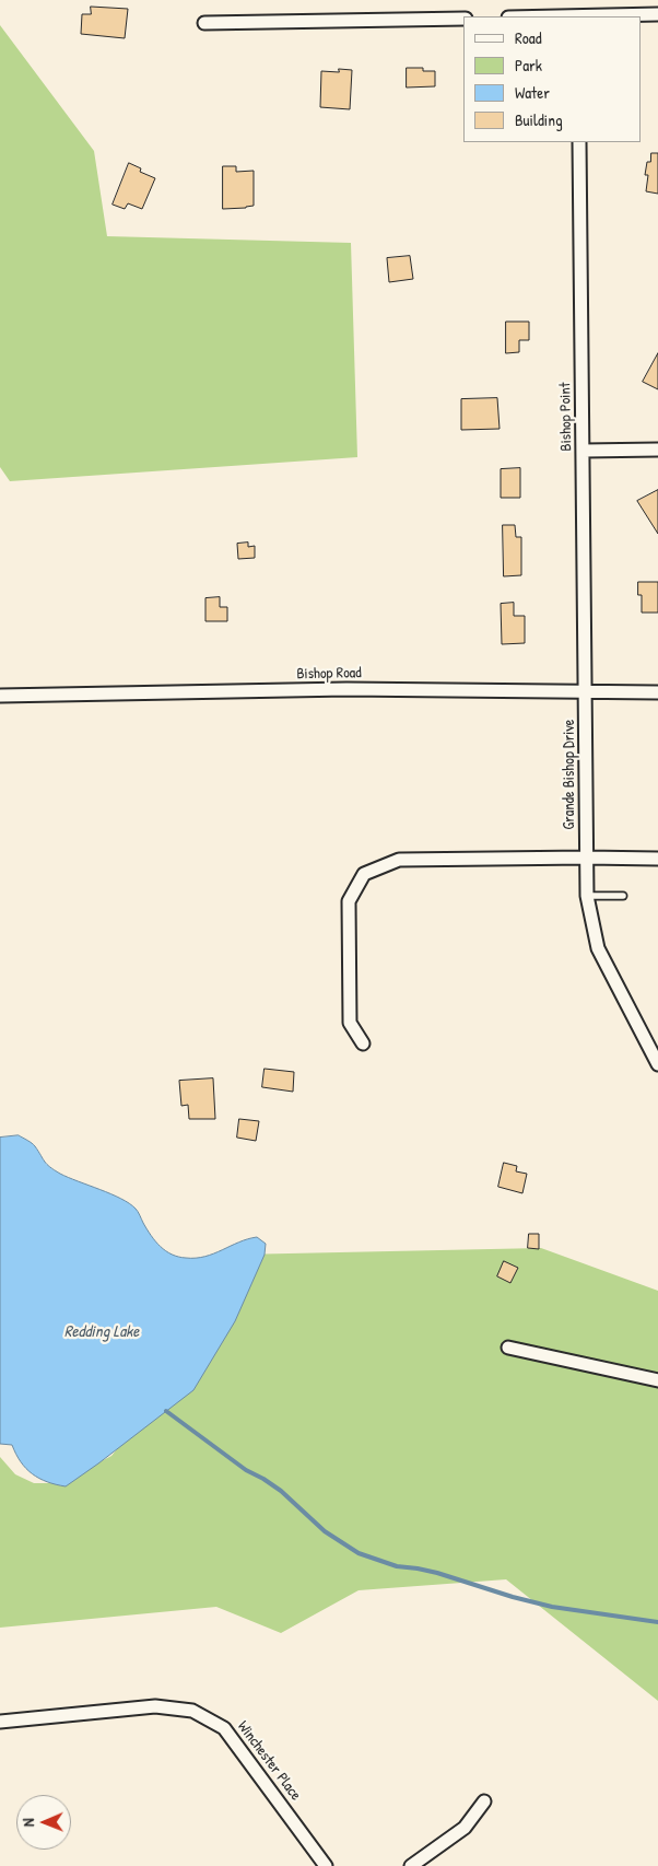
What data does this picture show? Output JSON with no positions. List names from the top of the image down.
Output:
{
  "streets": {
    "street": [
      "Bishop Point",
      "Bishop Road",
      "Grande Bishop Drive",
      "Winchester Place"
    ]
  },
  "crossings": [
    ["Bishop Point", "Bishop Road"],
    ["Bishop Point", "Grande Bishop Drive"],
    ["Bishop Road", "Grande Bishop Drive"]
  ],
  "water": ["Redding Lake"],
  "legend": [
    "Road",
    "Park",
    "Water",
    "Building"
  ],
  "north": "left"
}
